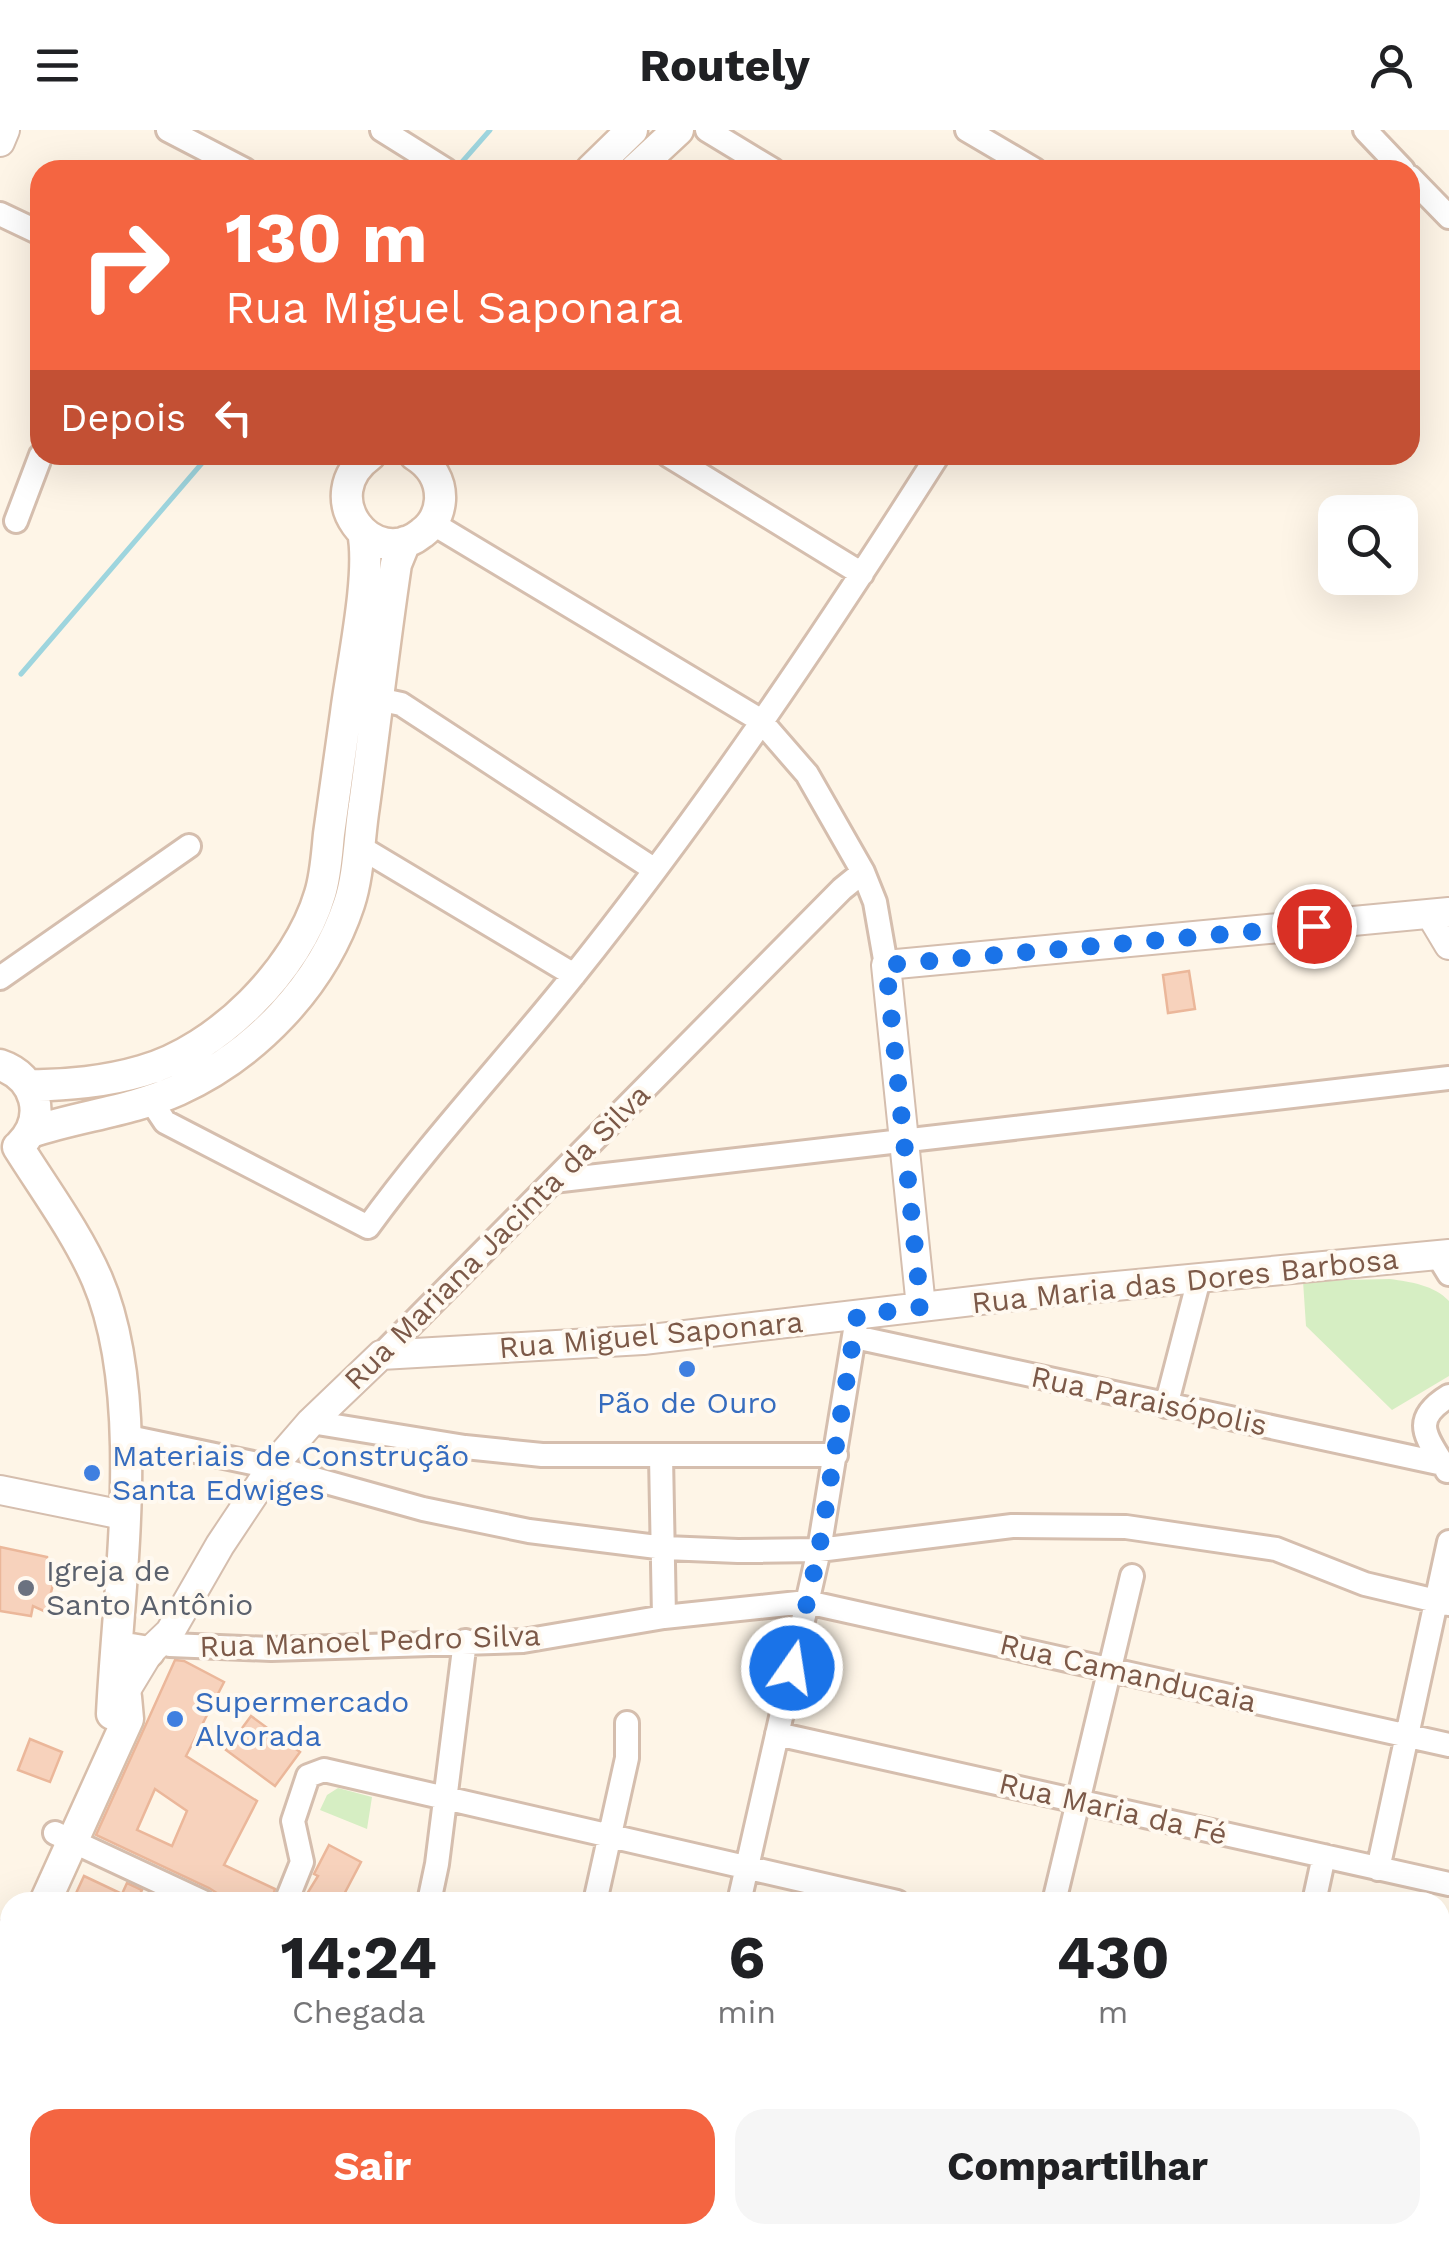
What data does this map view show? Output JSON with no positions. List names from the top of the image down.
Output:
{
  "streets": {
    "street": [
      "Rua Mariana Jacinta da Silva",
      "Rua Maria das Dores Barbosa",
      "Rua Miguel Saponara",
      "Rua Paraisópolis",
      "Rua Manoel Pedro Silva",
      "Rua Camanducaia",
      "Rua Maria da Fé"
    ]
  },
  "crossings": [
    ["Rua Mariana Jacinta da Silva", "Rua Miguel Saponara"],
    ["Rua Mariana Jacinta da Silva", "Rua Manoel Pedro Silva"],
    ["Rua Maria das Dores Barbosa", "Rua Miguel Saponara"],
    ["Rua Miguel Saponara", "Rua Paraisópolis"],
    ["Rua Manoel Pedro Silva", "Rua Camanducaia"]
  ],
  "places": [
    "Pão de Ouro",
    "Materiais de Construção Santa Edwiges",
    "Igreja de Santo Antônio",
    "Supermercado Alvorada"
  ],
  "page": {
    "header": "Routely",
    "turn": ["130 m", "Rua Miguel Saponara"],
    "then": "Depois",
    "eta": [
      "14:24",
      "Chegada",
      "6",
      "min",
      "430",
      "m"
    ],
    "buttons": ["Sair", "Compartilhar"]
  }
}
